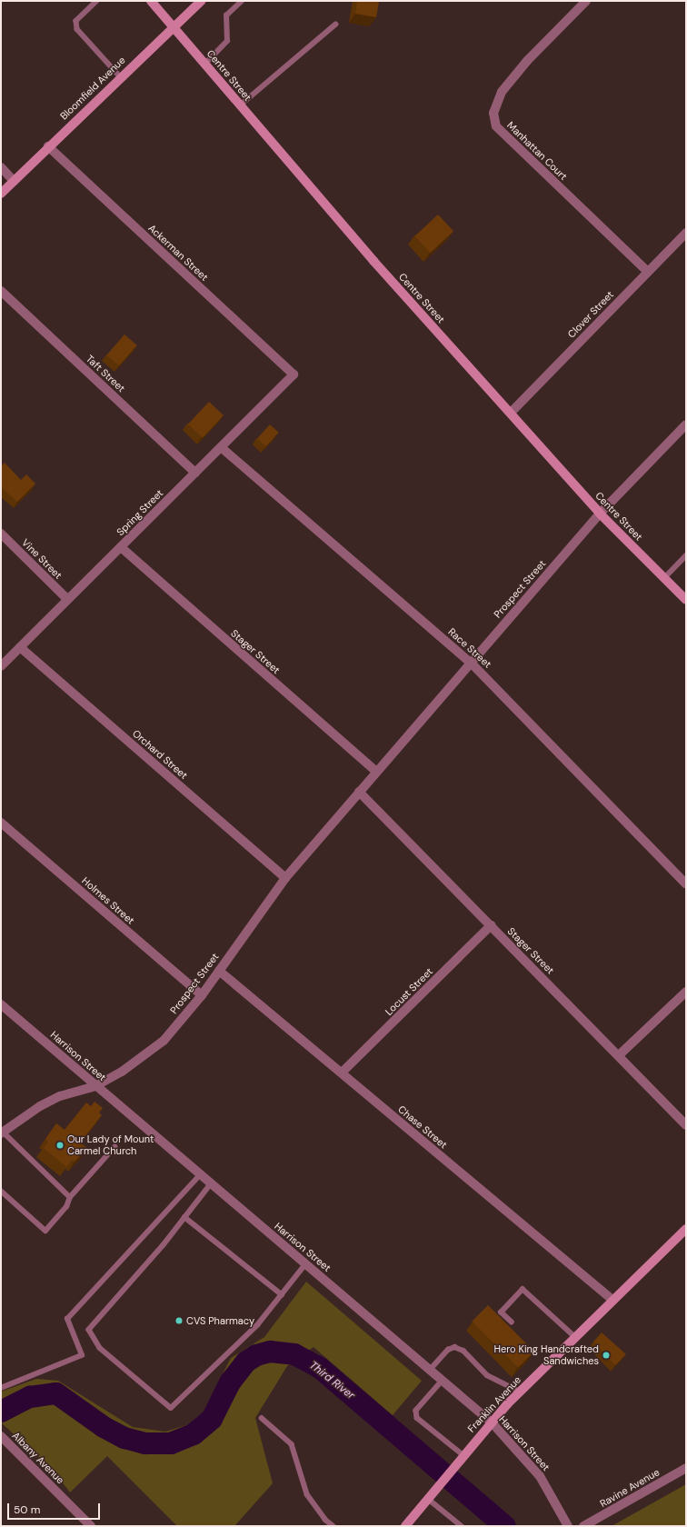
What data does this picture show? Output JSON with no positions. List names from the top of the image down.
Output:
{
  "streets": {
    "street": [
      "Centre Street",
      "Bloomfield Avenue",
      "Manhattan Court",
      "Ackerman Street",
      "Clover Street",
      "Taft Street",
      "Spring Street",
      "Vine Street",
      "Prospect Street",
      "Race Street",
      "Stager Street",
      "Orchard Street",
      "Holmes Street",
      "Locust Street",
      "Harrison Street",
      "Chase Street",
      "Franklin Avenue",
      "Albany Avenue",
      "Ravine Avenue"
    ]
  },
  "crossings": [
    ["Centre Street", "Bloomfield Avenue"],
    ["Centre Street", "Clover Street"],
    ["Centre Street", "Prospect Street"],
    ["Bloomfield Avenue", "Ackerman Street"],
    ["Manhattan Court", "Clover Street"],
    ["Ackerman Street", "Spring Street"],
    ["Taft Street", "Spring Street"],
    ["Spring Street", "Vine Street"],
    ["Spring Street", "Race Street"],
    ["Spring Street", "Stager Street"],
    ["Spring Street", "Orchard Street"],
    ["Prospect Street", "Race Street"],
    ["Prospect Street", "Stager Street"],
    ["Prospect Street", "Orchard Street"],
    ["Prospect Street", "Holmes Street"],
    ["Prospect Street", "Harrison Street"],
    ["Prospect Street", "Chase Street"],
    ["Stager Street", "Locust Street"],
    ["Locust Street", "Chase Street"],
    ["Harrison Street", "Franklin Avenue"],
    ["Chase Street", "Franklin Avenue"]
  ],
  "water": ["Third River"],
  "places": ["Our Lady of Mount Carmel Church", "CVS Pharmacy", "Hero King Handcrafted Sandwiches"],
  "scale_bar": "50 m"
}
